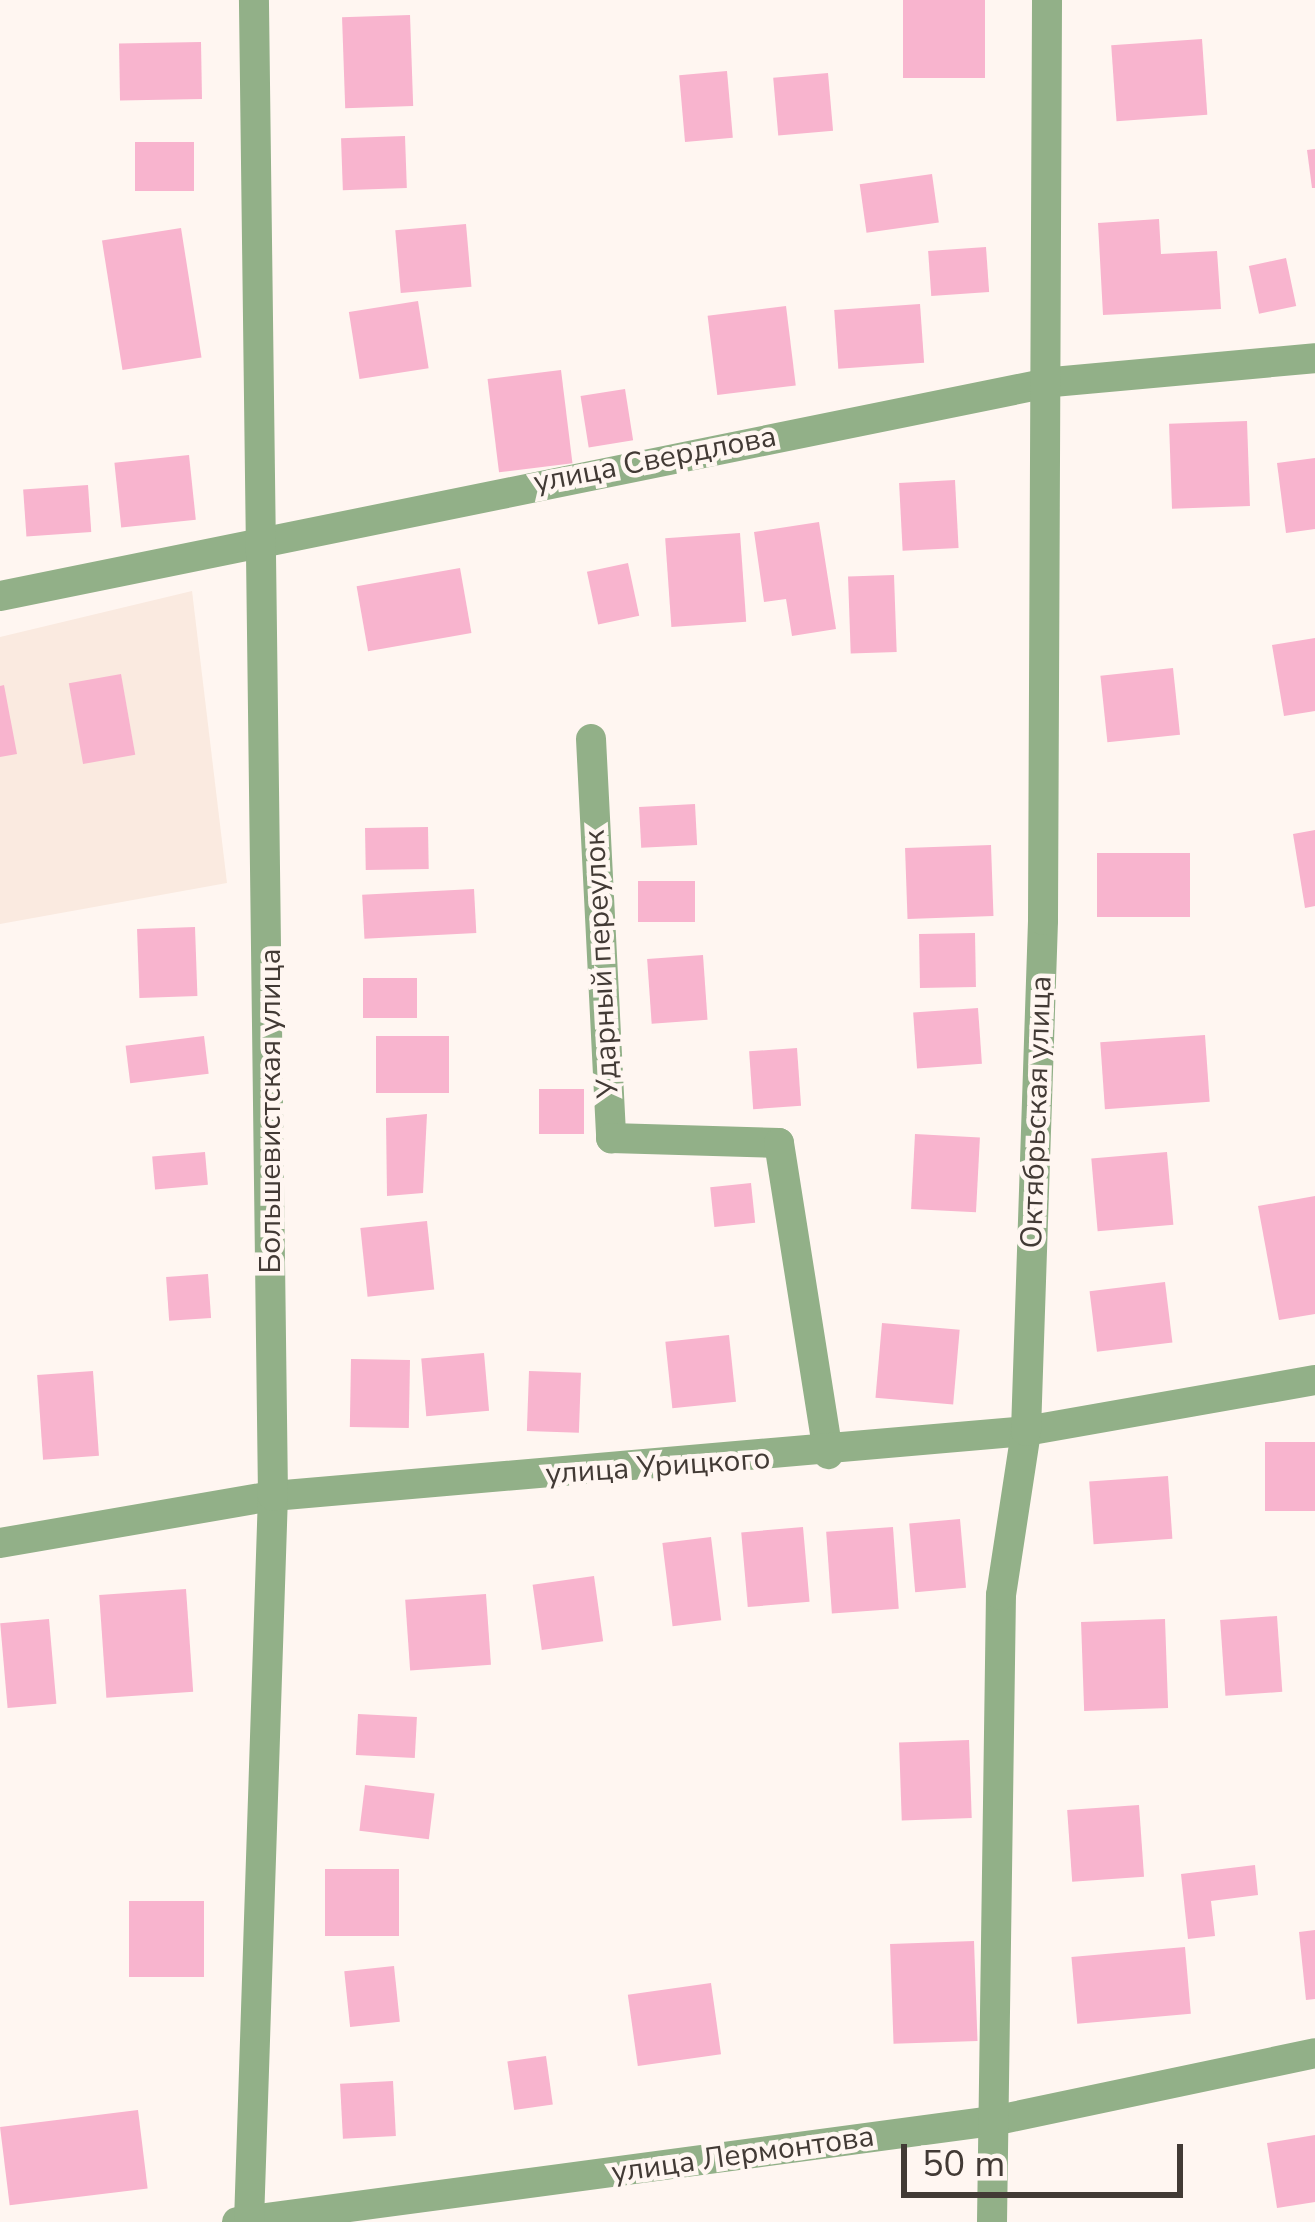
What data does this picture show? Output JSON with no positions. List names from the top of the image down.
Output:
{
  "streets": {
    "street": [
      "улица Свердлова",
      "Ударный переулок",
      "Большевистская улица",
      "Октябрьская улица",
      "улица Урицкого",
      "улица Лермонтова"
    ]
  },
  "crossings": [
    ["улица Свердлова", "Большевистская улица"],
    ["улица Свердлова", "Октябрьская улица"],
    ["Ударный переулок", "улица Урицкого"],
    ["Большевистская улица", "улица Урицкого"],
    ["Большевистская улица", "улица Лермонтова"],
    ["Октябрьская улица", "улица Урицкого"],
    ["Октябрьская улица", "улица Лермонтова"]
  ],
  "scale_bar": "50 m"
}
